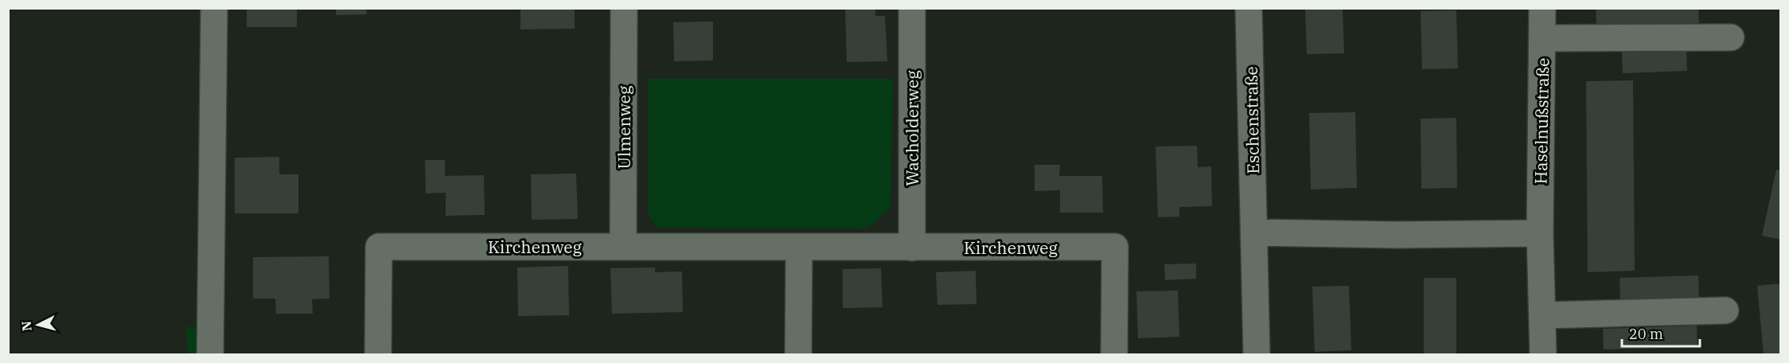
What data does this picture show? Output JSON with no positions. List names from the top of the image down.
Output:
{
  "streets": {
    "street": [
      "Eschenstraße",
      "Haselnußstraße",
      "Ulmenweg",
      "Wacholderweg",
      "Kirchenweg"
    ]
  },
  "crossings": [
    ["Ulmenweg", "Kirchenweg"],
    ["Wacholderweg", "Kirchenweg"]
  ],
  "scale_bar": "20 m",
  "north": "left"
}
